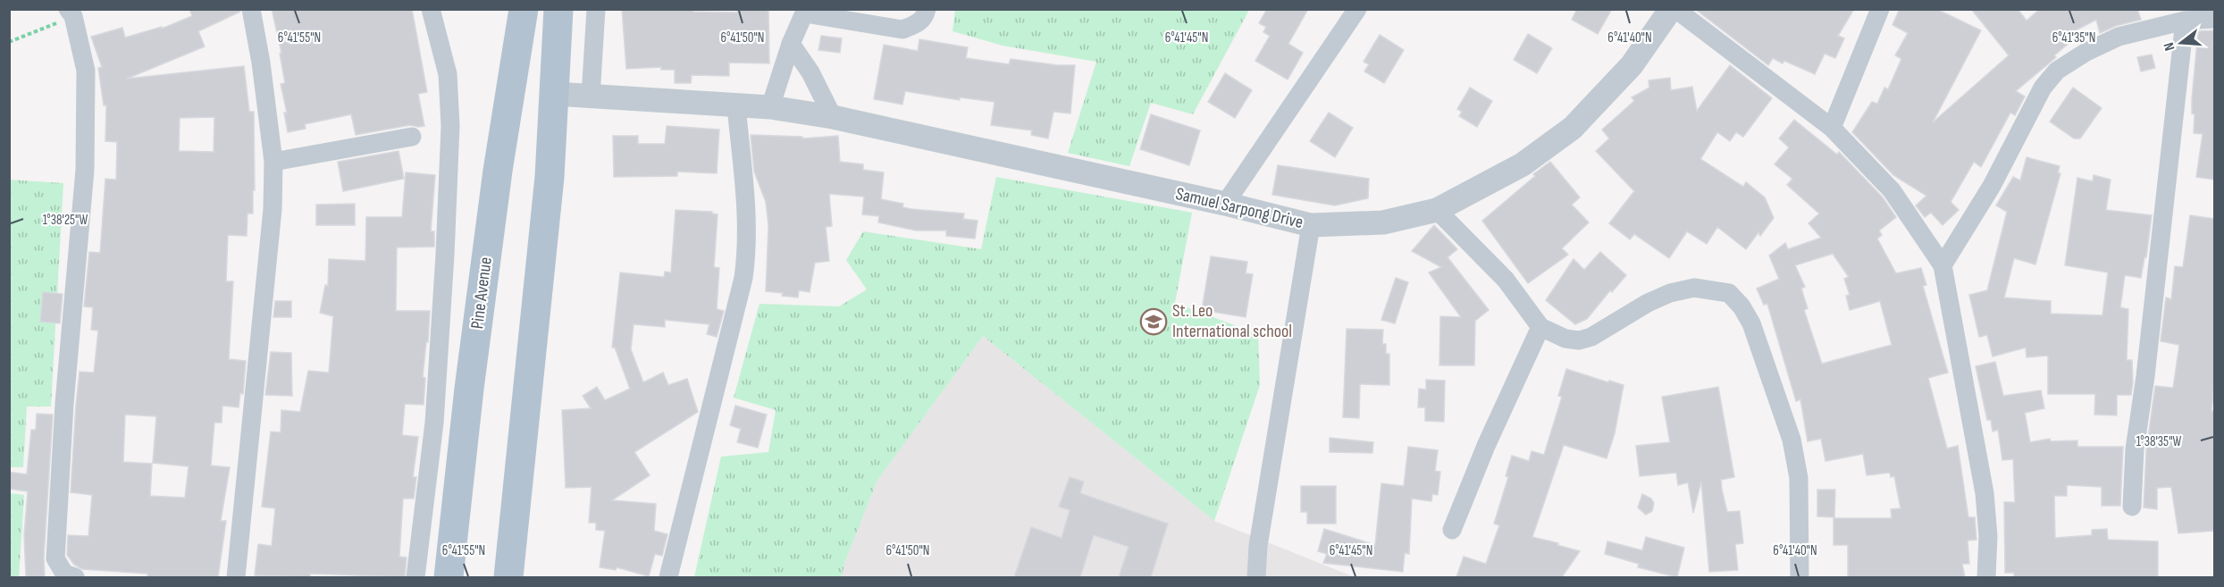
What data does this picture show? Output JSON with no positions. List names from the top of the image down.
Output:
{
  "streets": {
    "main road": ["Pine Avenue"],
    "street": ["Samuel Sarpong Drive"]
  },
  "places": {
    "school or university": ["St. Leo International school"]
  },
  "north": "left",
  "coordinates": [
    "6°41'55\"N",
    "6°41'50\"N",
    "6°41'45\"N",
    "6°41'40\"N",
    "6°41'35\"N",
    "1°38'25\"W",
    "1°38'35\"W"
  ]
}
